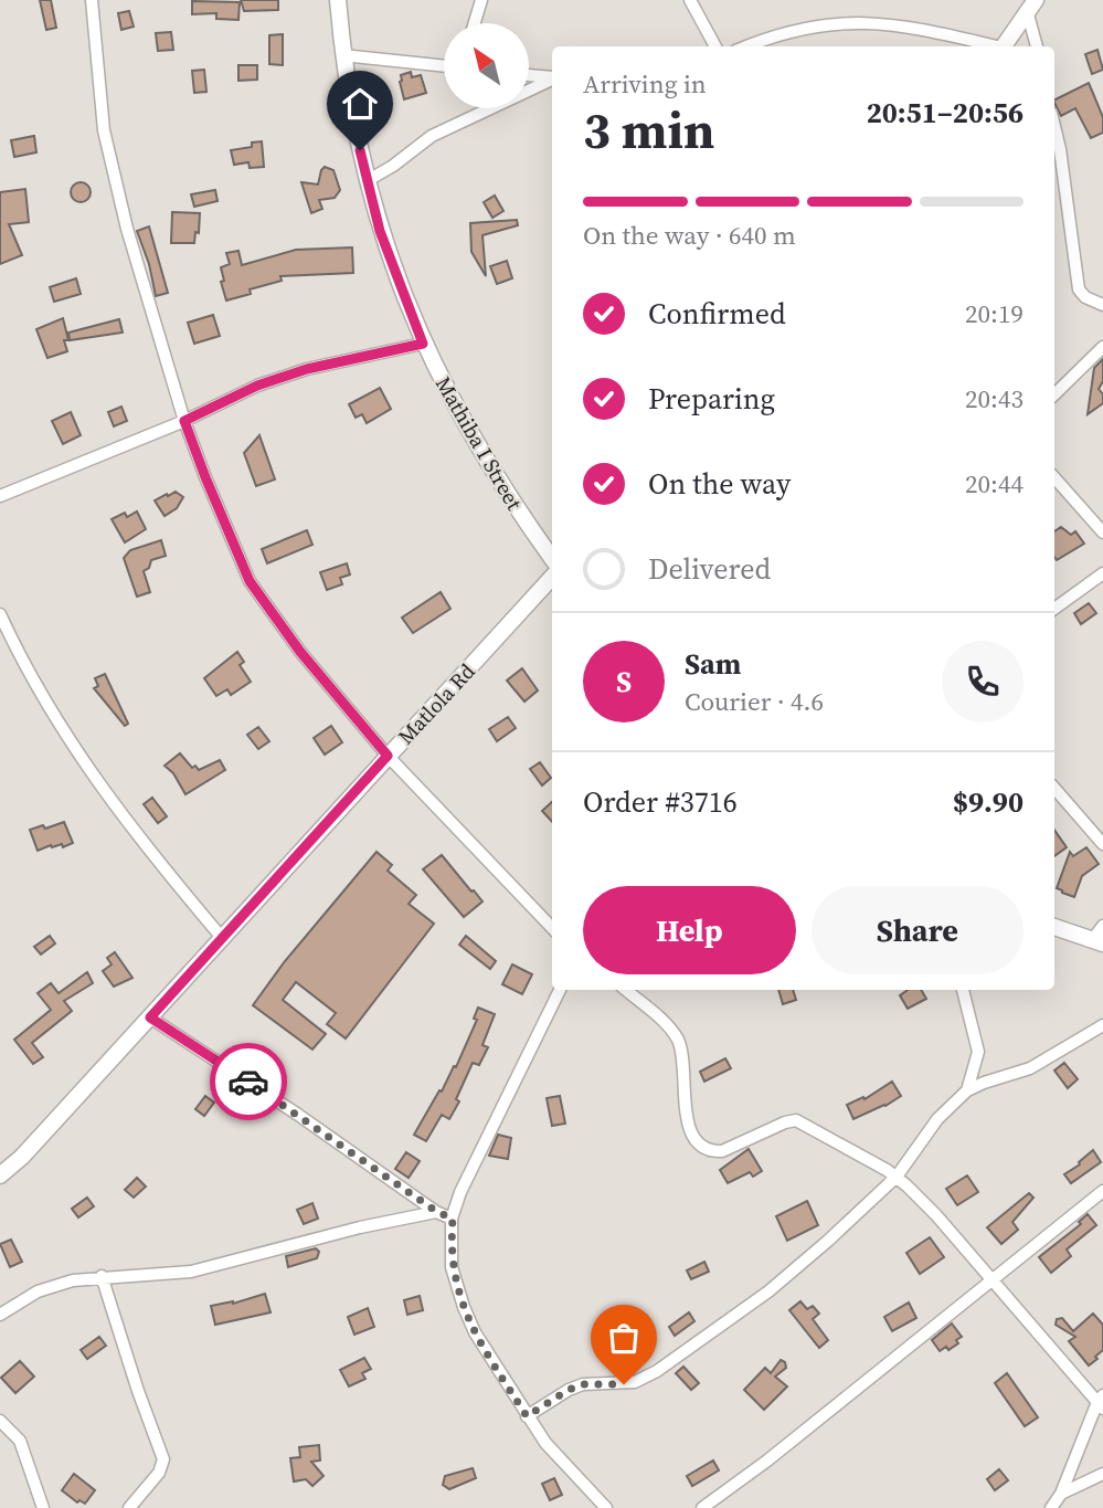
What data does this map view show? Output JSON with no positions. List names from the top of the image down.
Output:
{
  "streets": {
    "street": ["Mathiba I Street", "Matlola Rd"]
  },
  "north": "top left",
  "page": {
    "heading": ["3 min", "Arriving in", "20:51–20:56"],
    "panel": [
      "Sam",
      "Courier · 4.6",
      "Order #3716",
      "$9.90"
    ],
    "bar": "On the way · 640 m",
    "list": [
      ["Confirmed", "20:19"],
      ["Preparing", "20:43"],
      ["On the way", "20:44"],
      "Delivered"
    ],
    "round": "S",
    "buttons": ["Help", "Share"]
  }
}
